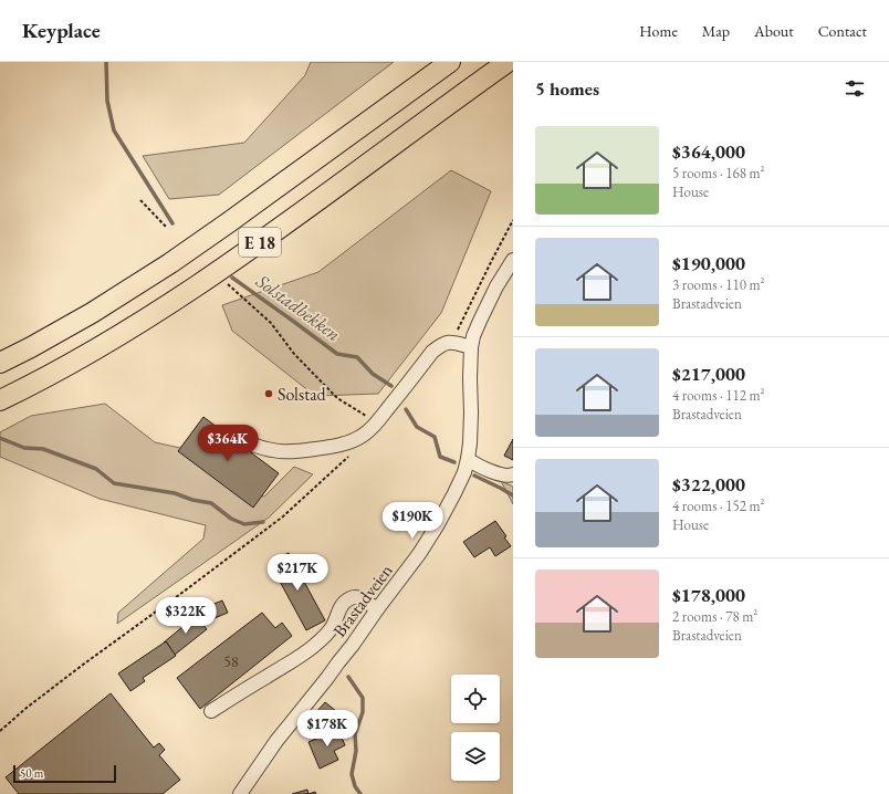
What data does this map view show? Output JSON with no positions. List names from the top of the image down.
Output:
{
  "streets": {
    "highway": ["E 18"],
    "street": ["Brastadveien"]
  },
  "water": ["Solstadbekken"],
  "places": ["Solstad"],
  "house_numbers": ["58"],
  "scale_bar": "50 m",
  "page": {
    "header": "Keyplace",
    "nav": [
      "Home",
      "Map",
      "About",
      "Contact"
    ],
    "heading": "5 homes",
    "list": [
      {
        "name": "$364,000",
        "note": "5 rooms · 168 m² · House"
      },
      {
        "name": "$190,000",
        "note": "3 rooms · 110 m² · Brastadveien"
      },
      {
        "name": "$217,000",
        "note": "4 rooms · 112 m² · Brastadveien"
      },
      {
        "name": "$322,000",
        "note": "4 rooms · 152 m² · House"
      },
      {
        "name": "$178,000",
        "note": "2 rooms · 78 m² · Brastadveien"
      }
    ],
    "price": [
      "$364K",
      "$190K",
      "$217K",
      "$322K",
      "$178K"
    ],
    "scale": "50 m"
  }
}
